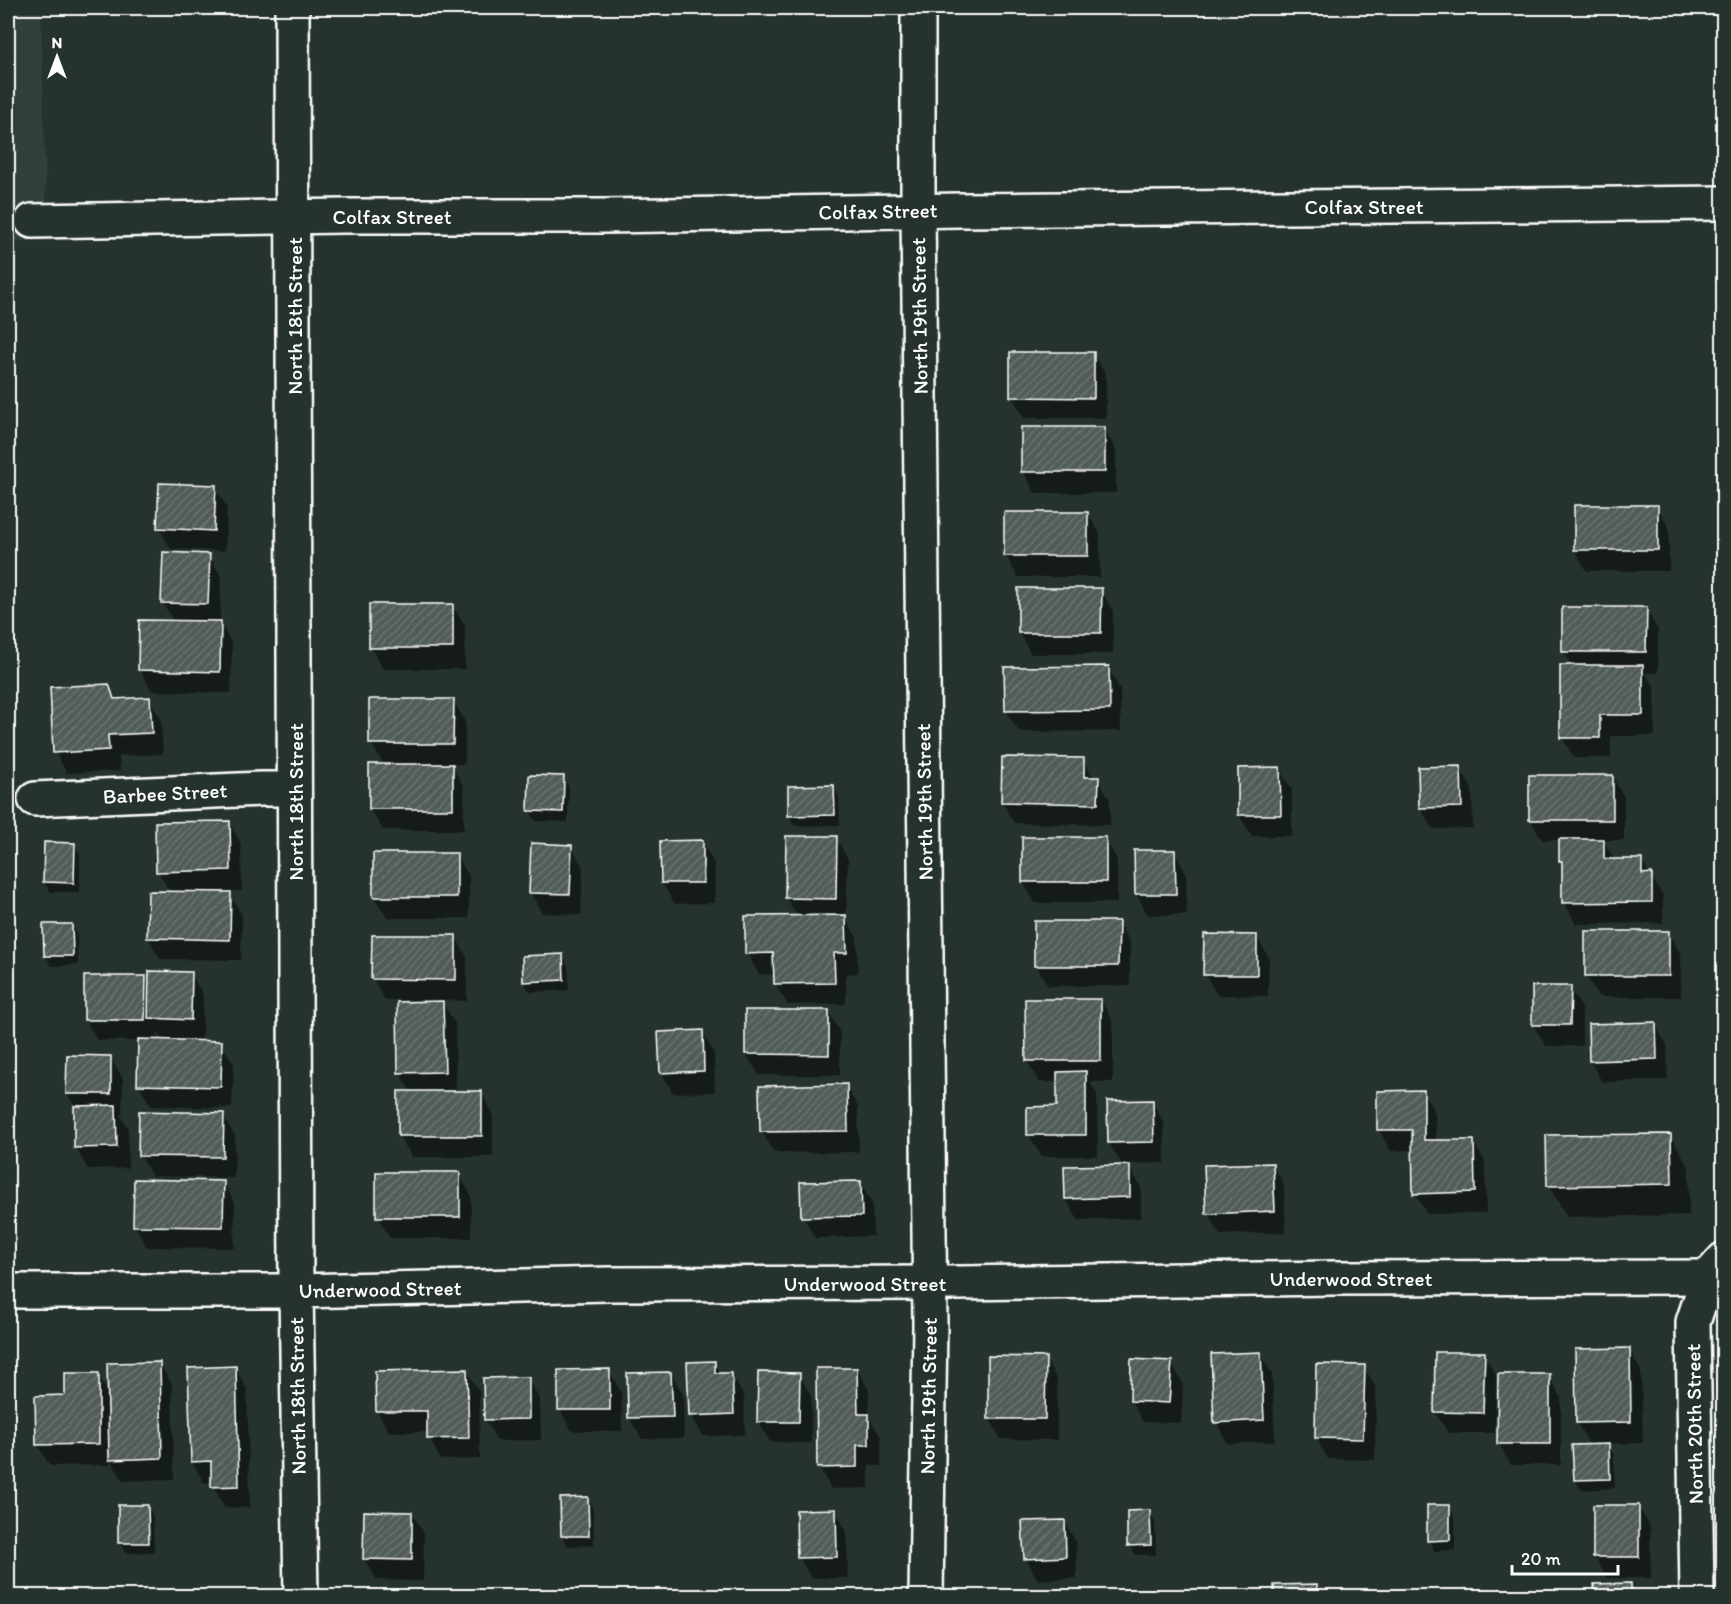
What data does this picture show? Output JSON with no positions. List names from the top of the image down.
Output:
{
  "streets": {
    "street": [
      "Colfax Street",
      "North 18th Street",
      "North 19th Street",
      "Barbee Street",
      "Underwood Street",
      "North 20th Street"
    ]
  },
  "crossings": [
    ["Colfax Street", "North 18th Street"],
    ["Colfax Street", "North 19th Street"],
    ["North 18th Street", "Barbee Street"],
    ["North 18th Street", "Underwood Street"],
    ["North 19th Street", "Underwood Street"],
    ["Underwood Street", "North 20th Street"]
  ],
  "scale_bar": "20 m",
  "north": "top"
}
